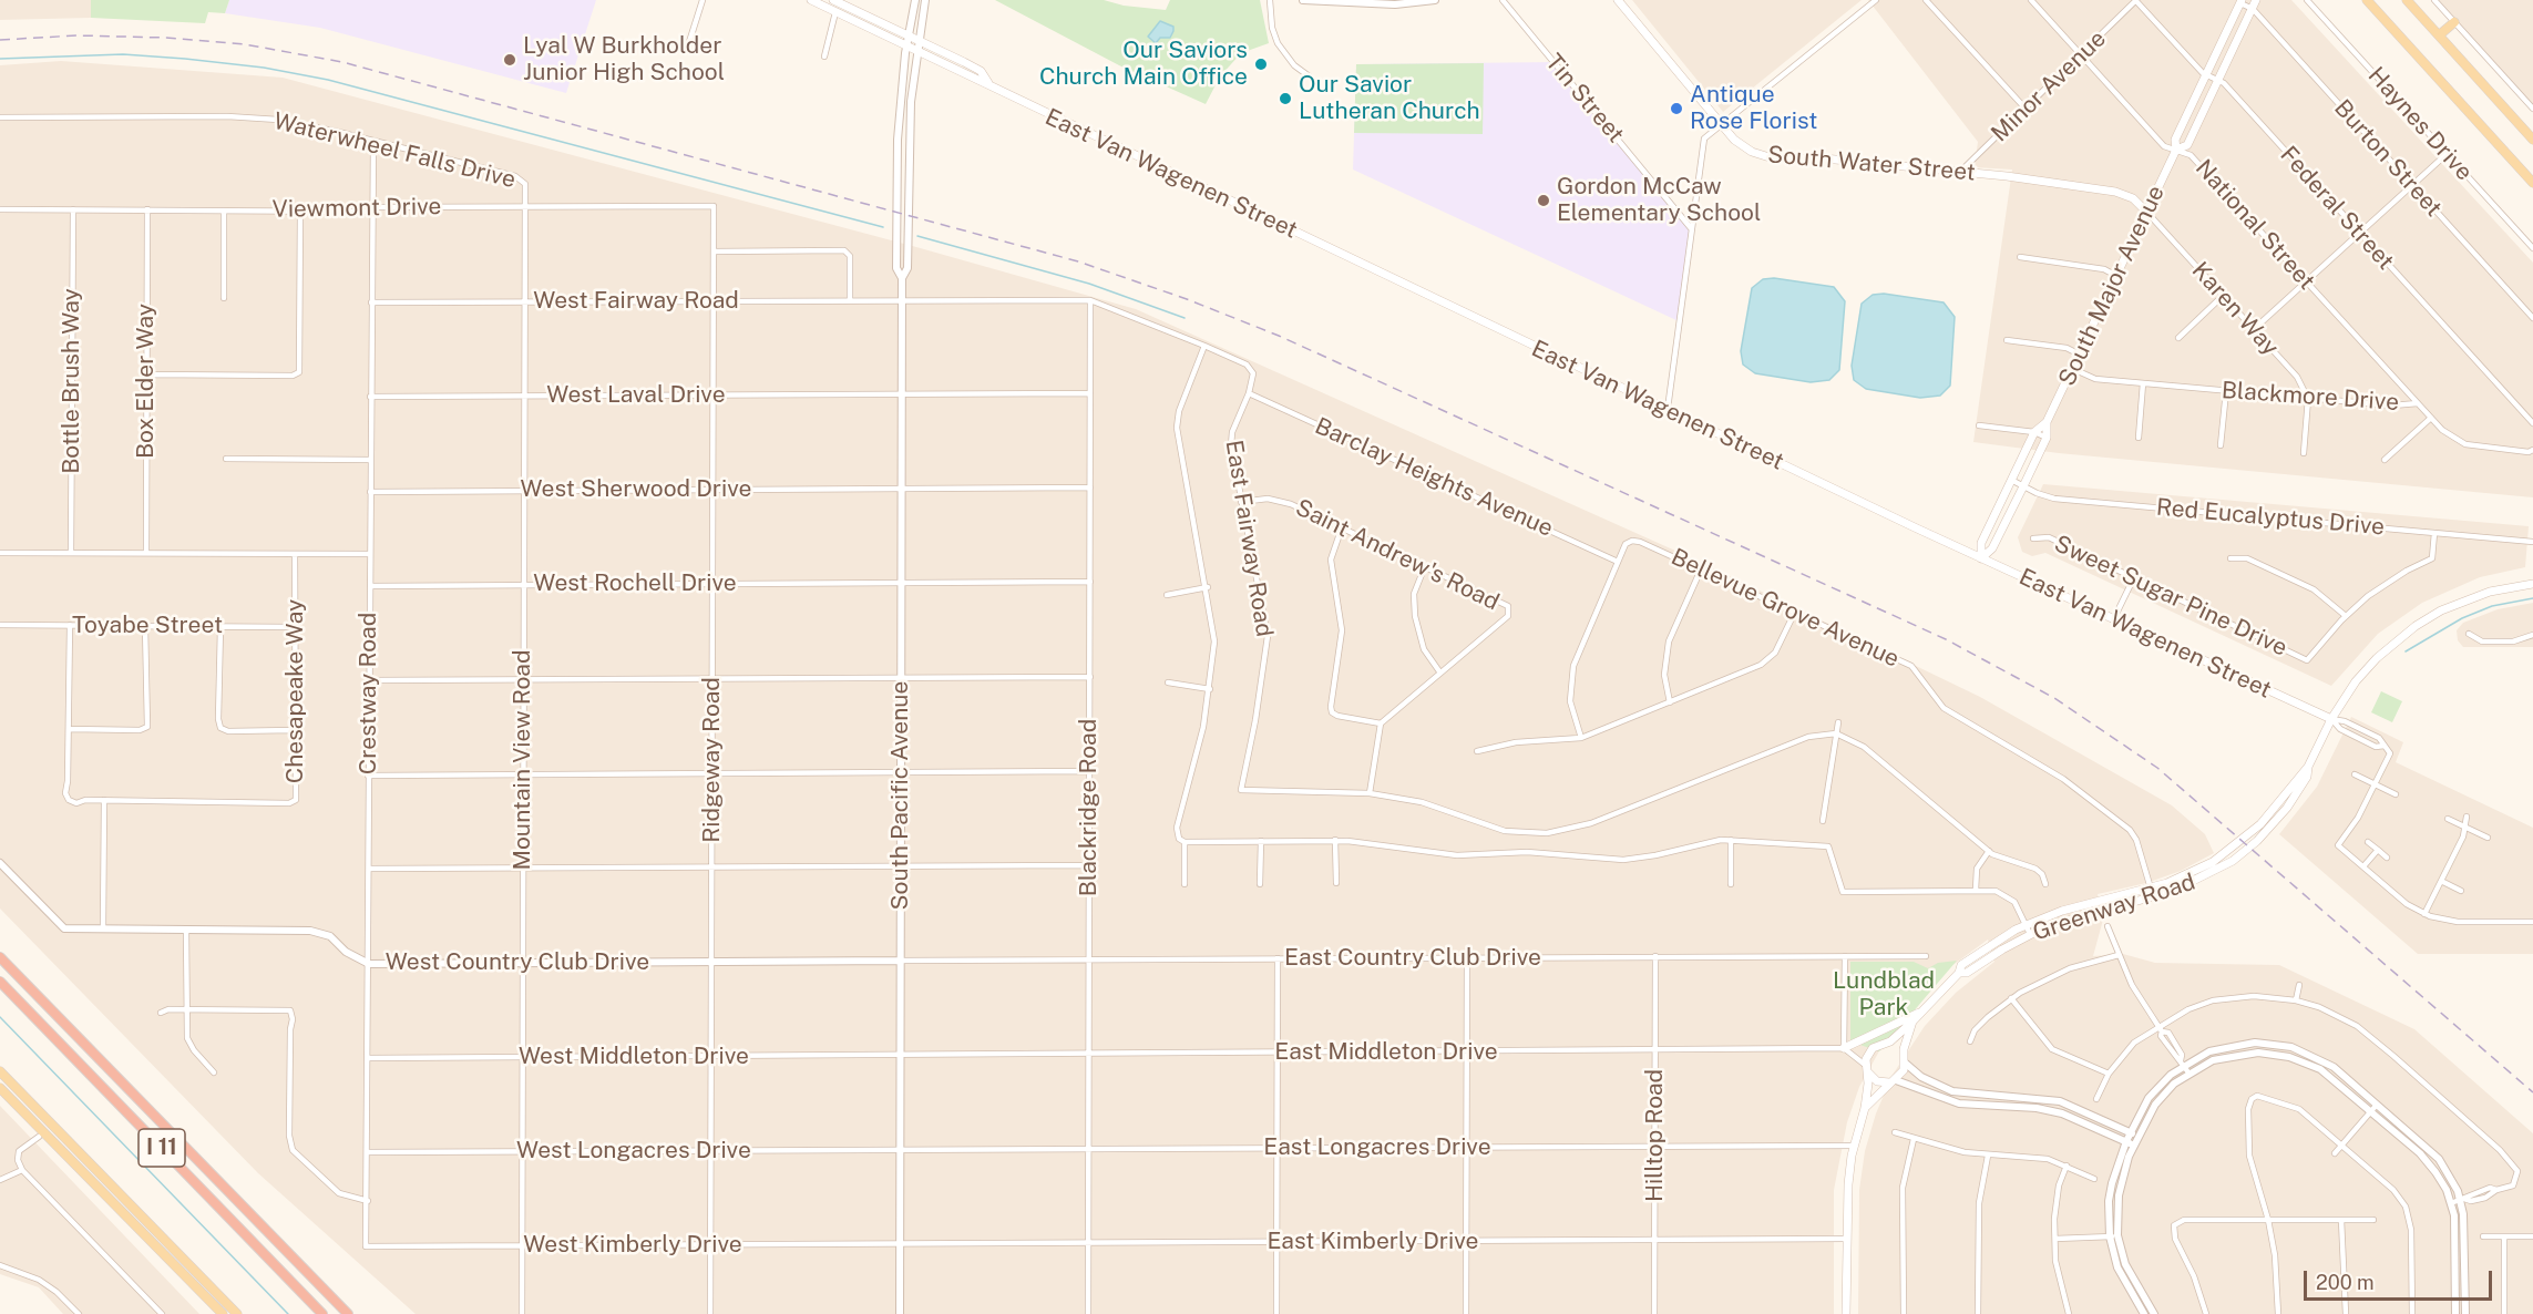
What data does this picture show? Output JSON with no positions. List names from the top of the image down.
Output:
{
  "streets": {
    "highway": ["I 11"],
    "main road": [
      "South Water Street",
      "East Van Wagenen Street",
      "South Major Avenue",
      "Greenway Road"
    ],
    "street": [
      "Minor Avenue",
      "Tin Street",
      "Haynes Drive",
      "Waterwheel Falls Drive",
      "Burton Street",
      "Viewmont Drive",
      "Federal Street",
      "National Street",
      "West Fairway Road",
      "Karen Way",
      "Bottle Brush Way",
      "Box Elder Way",
      "West Laval Drive",
      "Blackmore Drive",
      "Barclay Heights Avenue",
      "West Sherwood Drive",
      "Red Eucalyptus Drive",
      "East Fairway Road",
      "Saint Andrew's Road",
      "West Rochell Drive",
      "Sweet Sugar Pine Drive",
      "Bellevue Grove Avenue",
      "Toyabe Street",
      "Chesapeake Way",
      "Crestway Road",
      "Mountain View Road",
      "Ridgeway Road",
      "South Pacific Avenue",
      "Blackridge Road",
      "East Country Club Drive",
      "West Country Club Drive",
      "East Middleton Drive",
      "West Middleton Drive",
      "Hilltop Road",
      "East Longacres Drive",
      "West Longacres Drive",
      "East Kimberly Drive",
      "West Kimberly Drive"
    ]
  },
  "crossings": [
    ["Minor Avenue", "South Water Street"],
    ["Minor Avenue", "Federal Street"],
    ["Minor Avenue", "National Street"],
    ["Waterwheel Falls Drive", "Viewmont Drive"],
    ["Waterwheel Falls Drive", "Crestway Road"],
    ["Waterwheel Falls Drive", "Mountain View Road"],
    ["Burton Street", "South Major Avenue"],
    ["South Water Street", "South Major Avenue"],
    ["South Water Street", "Karen Way"],
    ["East Van Wagenen Street", "South Major Avenue"],
    ["East Van Wagenen Street", "South Pacific Avenue"],
    ["East Van Wagenen Street", "Greenway Road"],
    ["Viewmont Drive", "Bottle Brush Way"],
    ["Viewmont Drive", "Box Elder Way"],
    ["Viewmont Drive", "Crestway Road"],
    ["Viewmont Drive", "Mountain View Road"],
    ["Viewmont Drive", "Ridgeway Road"],
    ["Federal Street", "South Major Avenue"],
    ["National Street", "South Major Avenue"],
    ["National Street", "Blackmore Drive"],
    ["South Major Avenue", "Karen Way"],
    ["South Major Avenue", "Blackmore Drive"],
    ["South Major Avenue", "Red Eucalyptus Drive"],
    ["West Fairway Road", "East Fairway Road"],
    ["West Fairway Road", "Crestway Road"],
    ["West Fairway Road", "Mountain View Road"],
    ["West Fairway Road", "Ridgeway Road"],
    ["West Fairway Road", "South Pacific Avenue"],
    ["Karen Way", "Blackmore Drive"],
    ["West Laval Drive", "Crestway Road"],
    ["West Laval Drive", "Mountain View Road"],
    ["West Laval Drive", "Ridgeway Road"],
    ["West Laval Drive", "South Pacific Avenue"],
    ["West Laval Drive", "Blackridge Road"],
    ["Barclay Heights Avenue", "East Fairway Road"],
    ["Barclay Heights Avenue", "Bellevue Grove Avenue"],
    ["West Sherwood Drive", "Crestway Road"],
    ["West Sherwood Drive", "Mountain View Road"],
    ["West Sherwood Drive", "Ridgeway Road"],
    ["West Sherwood Drive", "South Pacific Avenue"],
    ["West Sherwood Drive", "Blackridge Road"],
    ["East Fairway Road", "Saint Andrew's Road"],
    ["East Fairway Road", "South Pacific Avenue"],
    ["East Fairway Road", "Blackridge Road"],
    ["West Rochell Drive", "Crestway Road"],
    ["West Rochell Drive", "Mountain View Road"],
    ["West Rochell Drive", "Ridgeway Road"],
    ["West Rochell Drive", "South Pacific Avenue"],
    ["West Rochell Drive", "Blackridge Road"],
    ["Bellevue Grove Avenue", "Greenway Road"],
    ["Toyabe Street", "Chesapeake Way"],
    ["Crestway Road", "West Country Club Drive"],
    ["Crestway Road", "West Middleton Drive"],
    ["Crestway Road", "West Longacres Drive"],
    ["Crestway Road", "West Kimberly Drive"],
    ["Mountain View Road", "West Country Club Drive"],
    ["Mountain View Road", "West Middleton Drive"],
    ["Mountain View Road", "West Longacres Drive"],
    ["Mountain View Road", "West Kimberly Drive"],
    ["Ridgeway Road", "West Country Club Drive"],
    ["Ridgeway Road", "West Middleton Drive"],
    ["Ridgeway Road", "West Longacres Drive"],
    ["Ridgeway Road", "West Kimberly Drive"],
    ["South Pacific Avenue", "East Country Club Drive"],
    ["South Pacific Avenue", "West Country Club Drive"],
    ["South Pacific Avenue", "East Middleton Drive"],
    ["South Pacific Avenue", "West Middleton Drive"],
    ["South Pacific Avenue", "East Longacres Drive"],
    ["South Pacific Avenue", "West Longacres Drive"],
    ["South Pacific Avenue", "East Kimberly Drive"],
    ["South Pacific Avenue", "West Kimberly Drive"],
    ["Blackridge Road", "East Country Club Drive"],
    ["Blackridge Road", "East Middleton Drive"],
    ["Blackridge Road", "East Longacres Drive"],
    ["Blackridge Road", "East Kimberly Drive"],
    ["East Country Club Drive", "West Country Club Drive"],
    ["East Country Club Drive", "Hilltop Road"],
    ["East Middleton Drive", "West Middleton Drive"],
    ["East Middleton Drive", "Hilltop Road"],
    ["Hilltop Road", "East Longacres Drive"],
    ["Hilltop Road", "East Kimberly Drive"],
    ["East Longacres Drive", "West Longacres Drive"],
    ["East Kimberly Drive", "West Kimberly Drive"]
  ],
  "parks": ["Lundblad Park"],
  "places": [
    "Lyal W Burkholder Junior High School",
    "Our Saviors Church Main Office",
    "Our Savior Lutheran Church",
    "Antique Rose Florist",
    "Gordon McCaw Elementary School"
  ],
  "scale_bar": "200 m"
}
